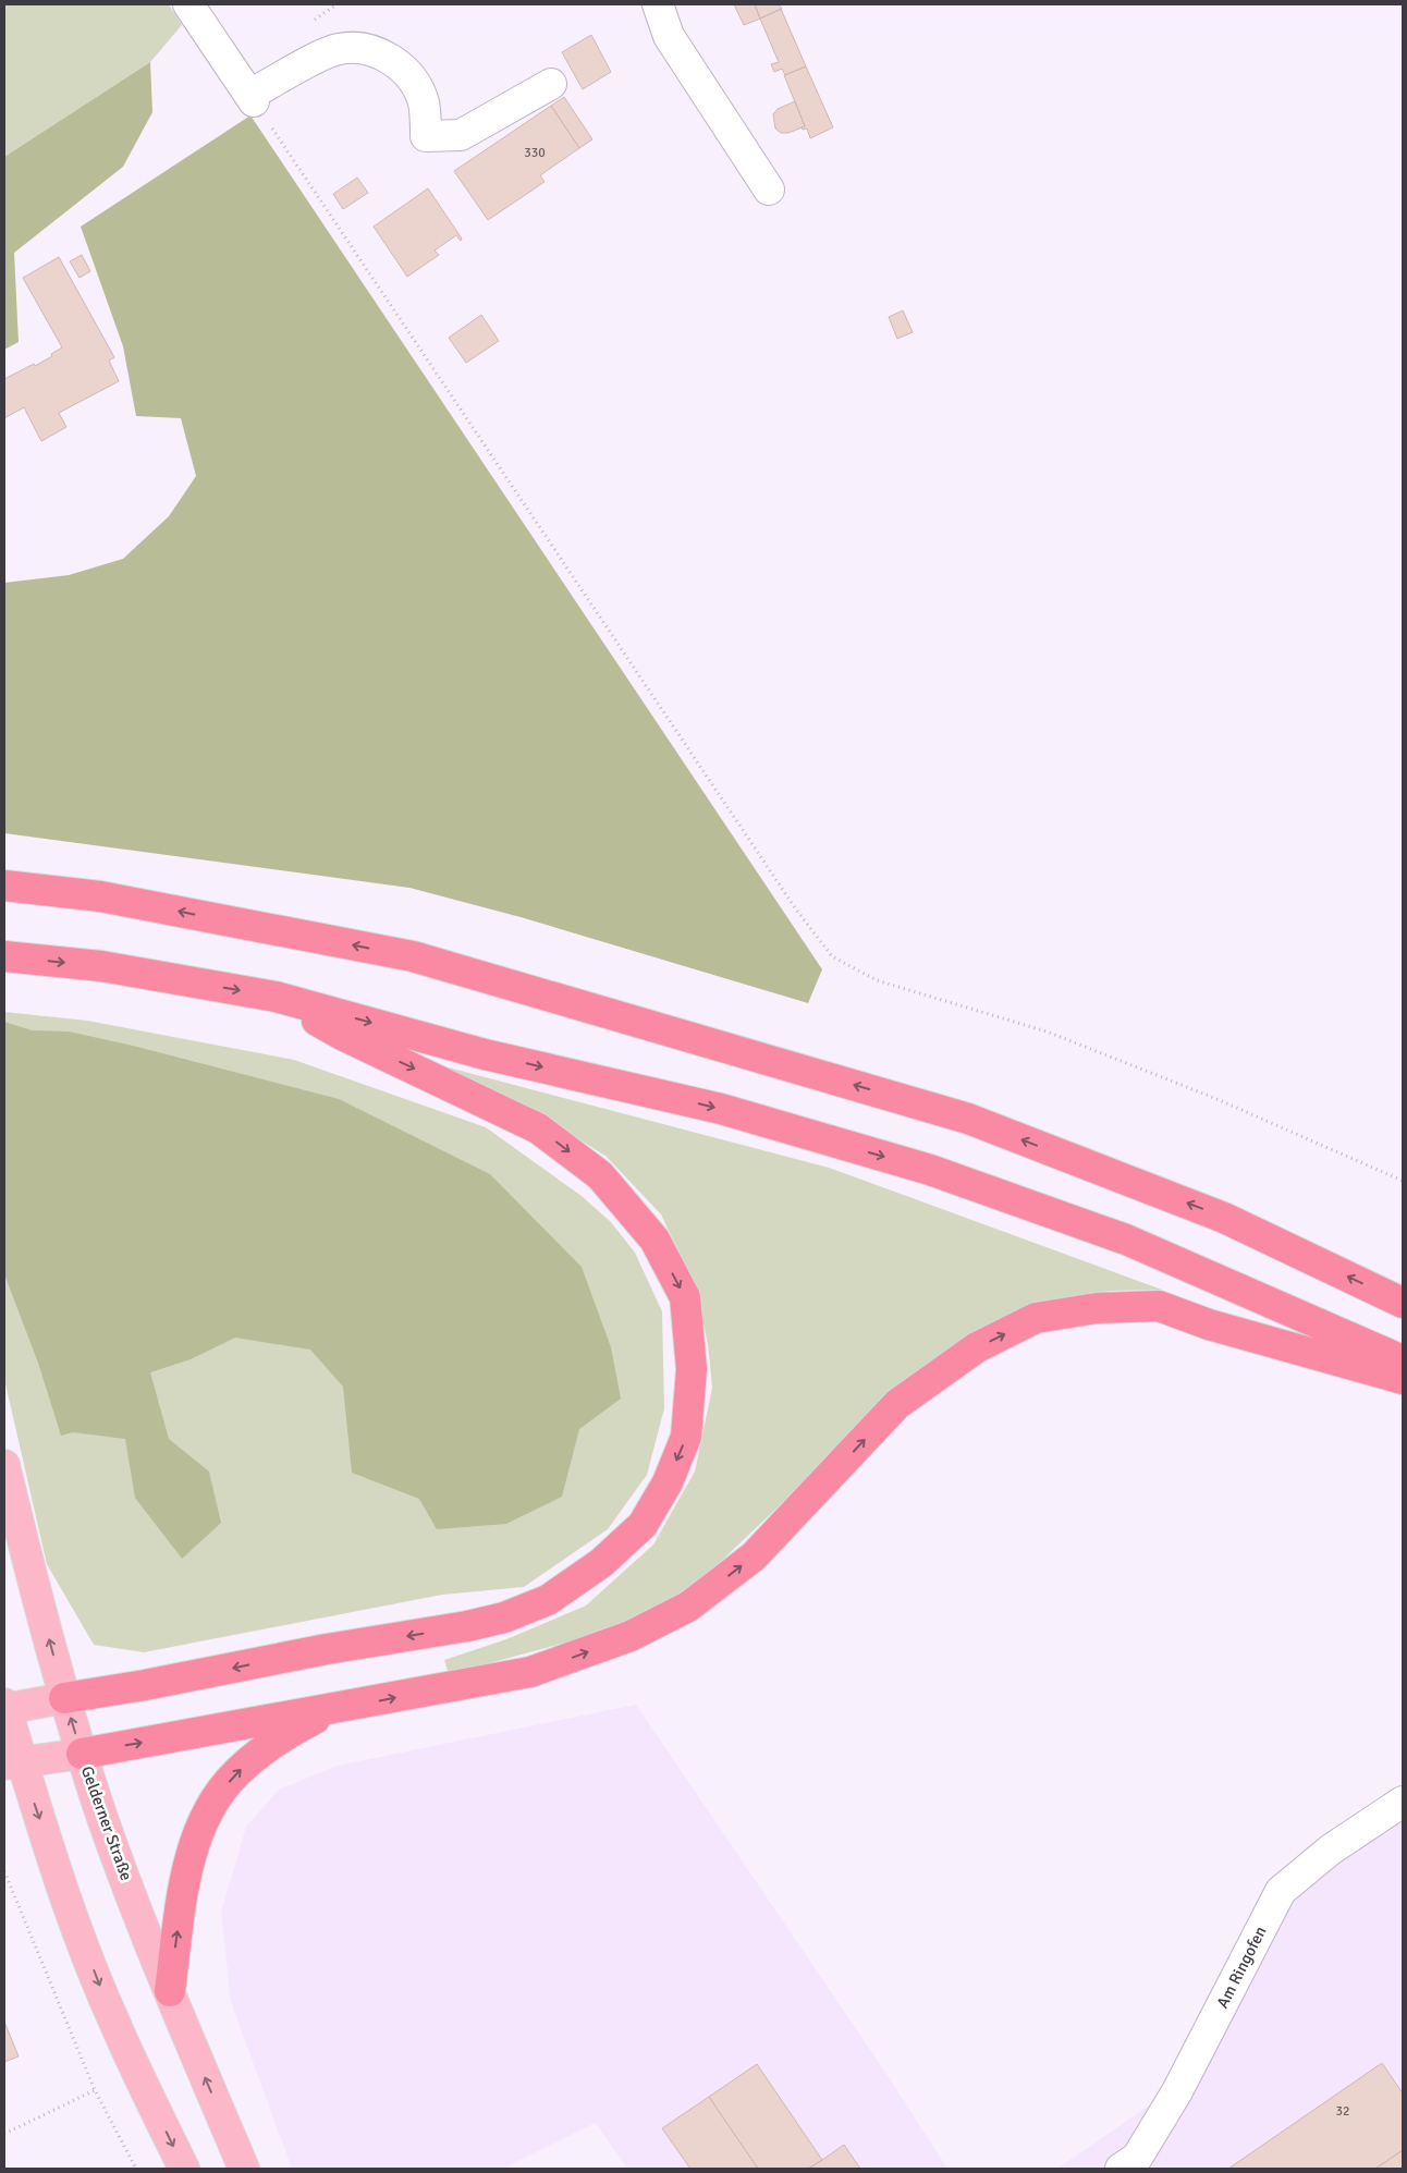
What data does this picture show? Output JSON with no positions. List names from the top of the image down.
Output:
{
  "streets": {
    "main road": ["Gelderner Straße"],
    "street": ["Am Ringofen"]
  },
  "house_numbers": ["330", "32"]
}
